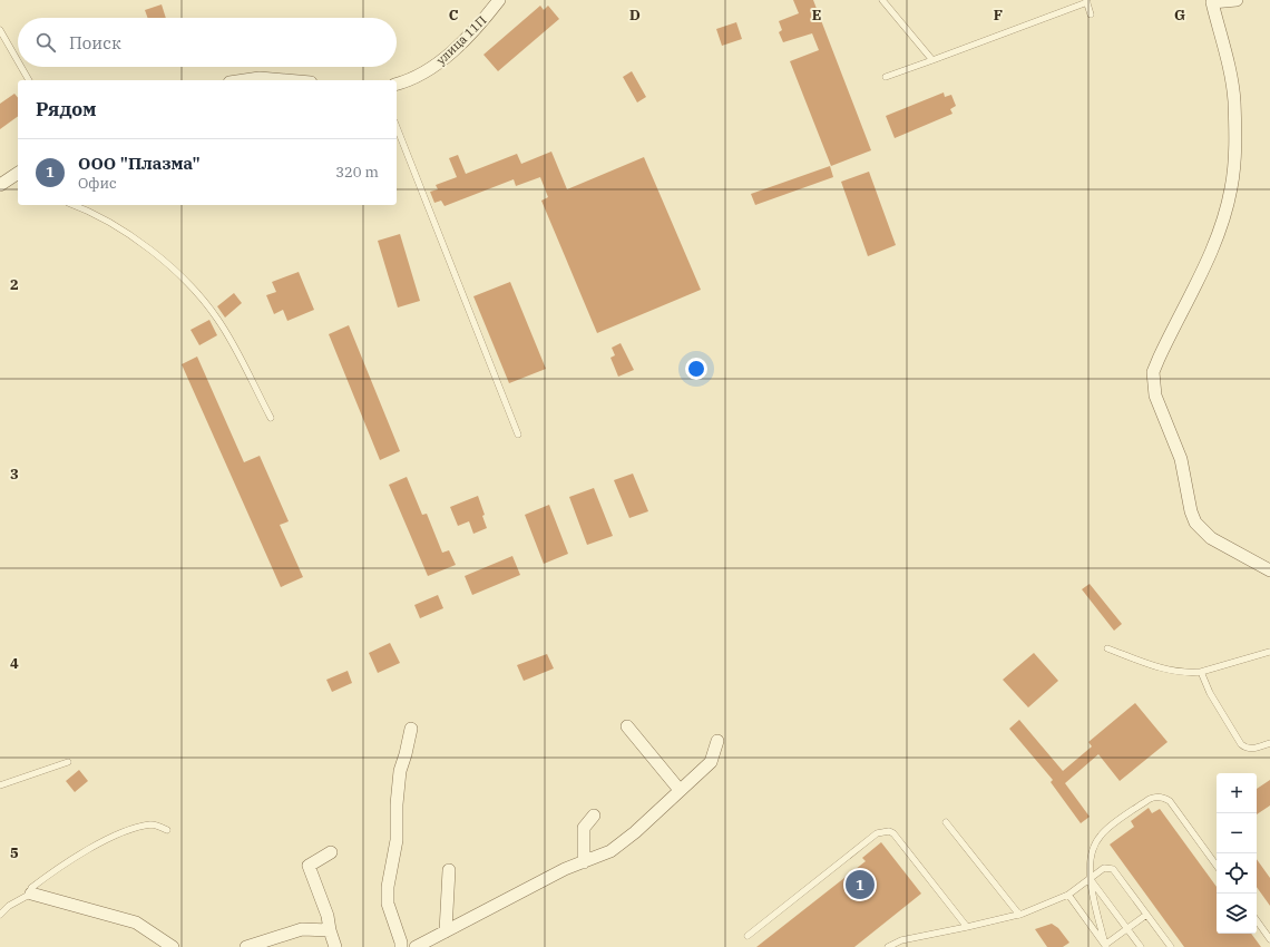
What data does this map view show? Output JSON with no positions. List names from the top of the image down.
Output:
{
  "streets": {
    "street": ["улица 11П"]
  },
  "page": {
    "search": "Поиск",
    "heading": "Рядом",
    "list": [
      {
        "mark": "1",
        "name": "ООО \"Плазма\"",
        "note": "Офис",
        "value": "320 m"
      }
    ],
    "map_buttons": ["+", "−"],
    "pins": "1"
  },
  "grid": {
    "columns": [
      "C",
      "D",
      "E",
      "F",
      "G"
    ],
    "rows": [
      "2",
      "3",
      "4",
      "5"
    ]
  }
}
